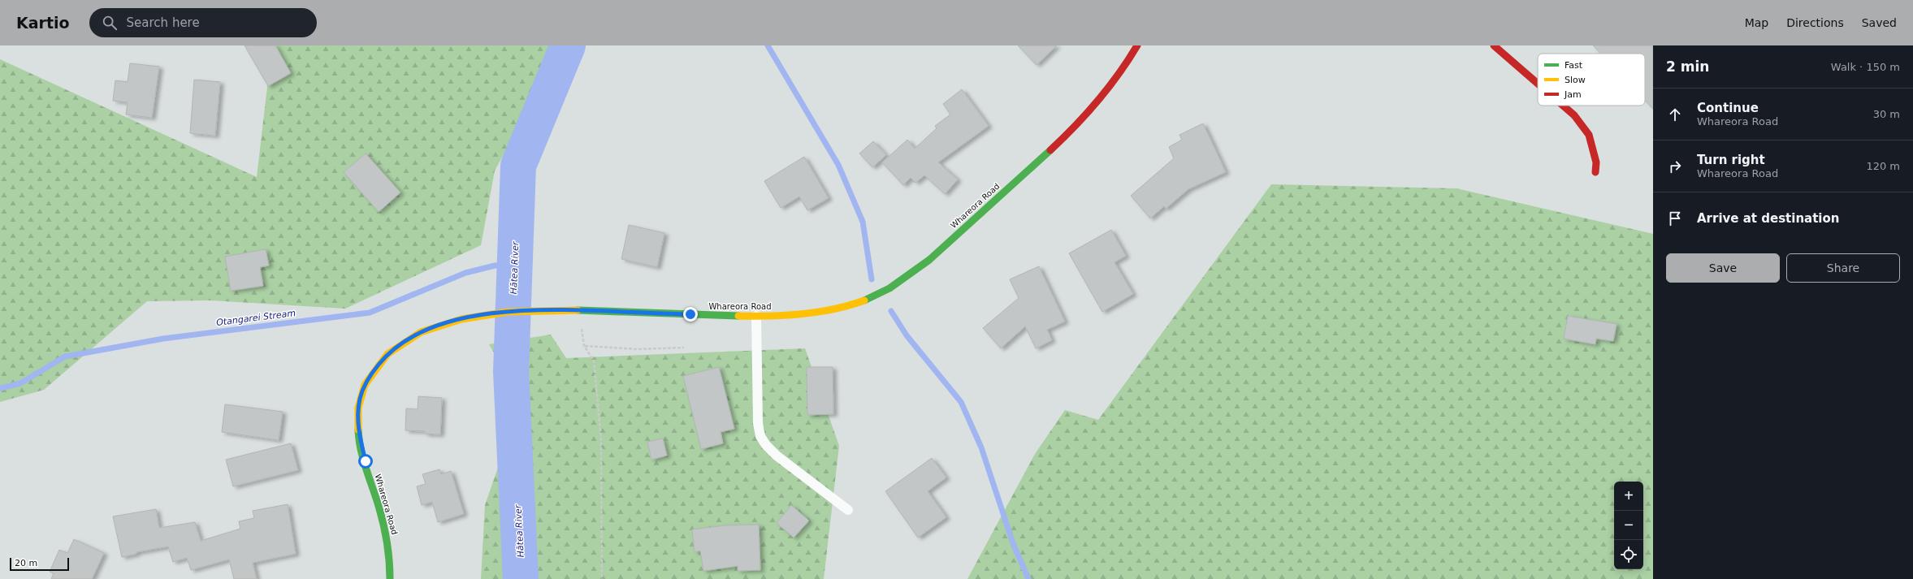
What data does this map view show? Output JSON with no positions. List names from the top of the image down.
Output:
{
  "streets": {
    "street": ["Whareora Road"]
  },
  "water": ["Hātea River", "Otangarei Stream"],
  "legend": ["Fast", "Slow", "Jam"],
  "scale_bar": "20 m",
  "page": {
    "header": "Kartio",
    "search": "Search here",
    "nav": ["Map", "Directions", "Saved"],
    "heading": ["2 min", "Walk · 150 m"],
    "list": [
      ["Continue", "Whareora Road", "30 m"],
      ["Turn right", "Whareora Road", "120 m"],
      "Arrive at destination"
    ],
    "buttons": ["Save", "Share"],
    "map_buttons": ["+", "−"],
    "scale": "20 m"
  }
}
